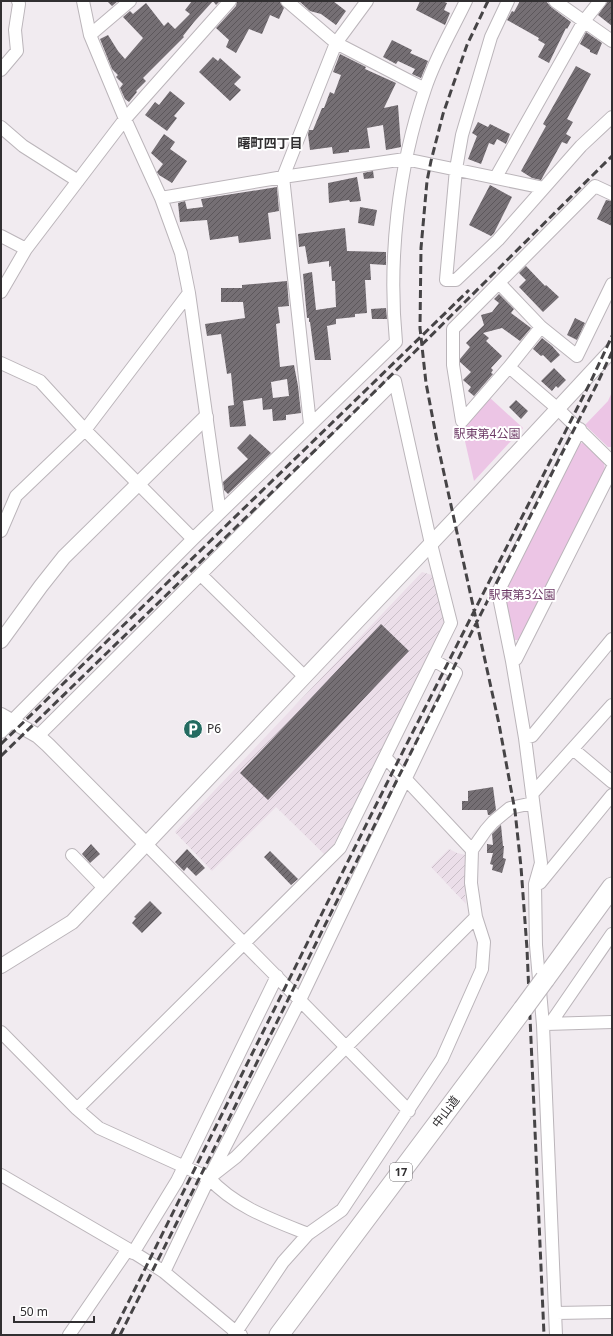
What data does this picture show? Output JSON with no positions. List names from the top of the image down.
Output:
{
  "streets": {
    "highway": ["中山道", "17"]
  },
  "districts": ["曙町四丁目"],
  "parks": ["駅東第4公園", "駅東第3公園"],
  "places": {
    "parking": ["P6"]
  },
  "scale_bar": "50 m"
}
